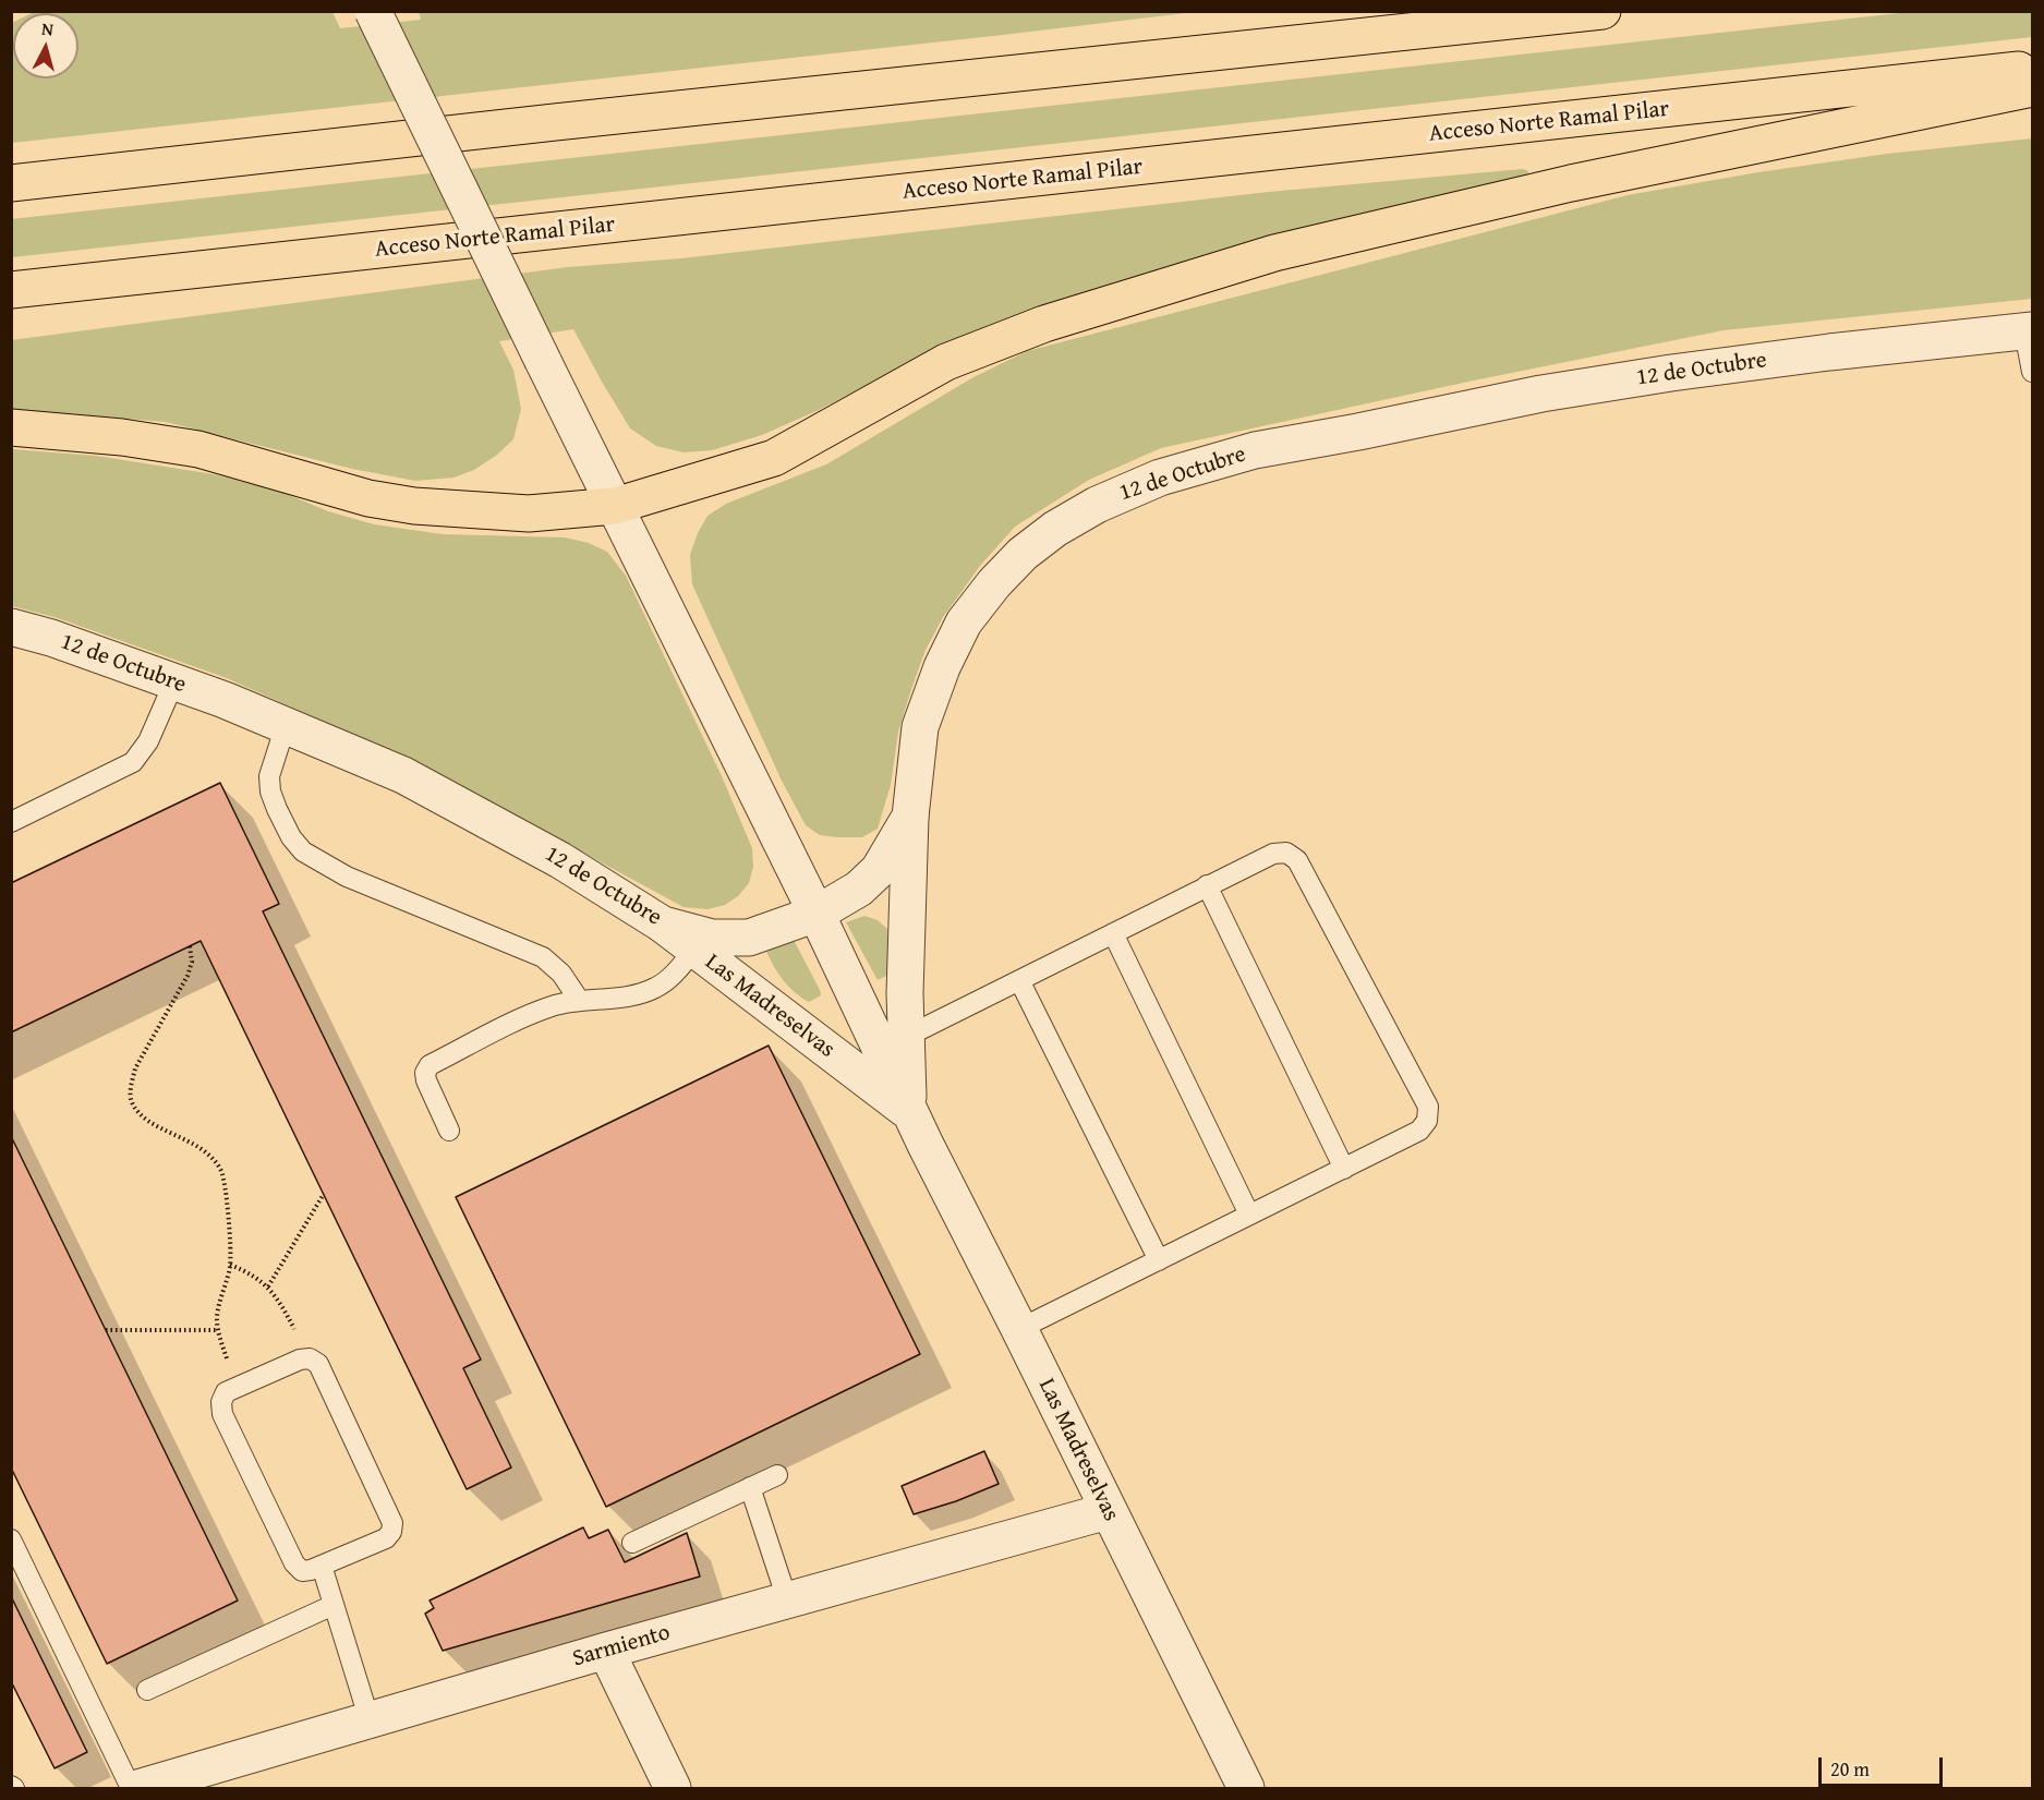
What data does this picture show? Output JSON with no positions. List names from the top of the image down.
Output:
{
  "streets": {
    "highway": ["Acceso Norte Ramal Pilar"],
    "street": ["12 de Octubre", "Las Madreselvas", "Sarmiento"]
  },
  "crossings": [
    ["12 de Octubre", "Las Madreselvas"],
    ["Las Madreselvas", "Sarmiento"]
  ],
  "scale_bar": "20 m",
  "north": "top"
}
